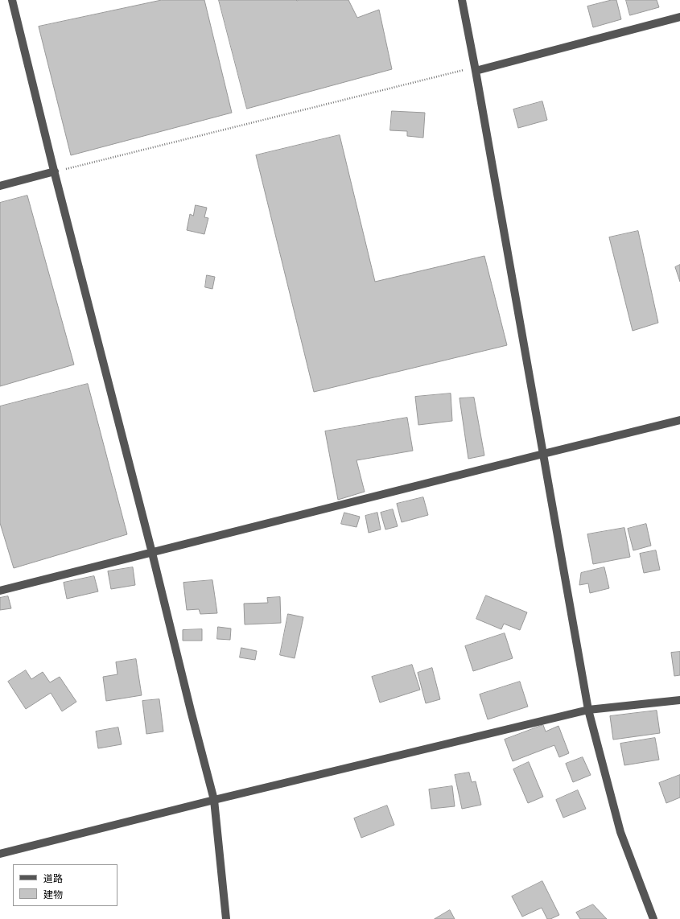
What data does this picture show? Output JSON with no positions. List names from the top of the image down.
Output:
{
  "legend": ["道路", "建物"]
}
